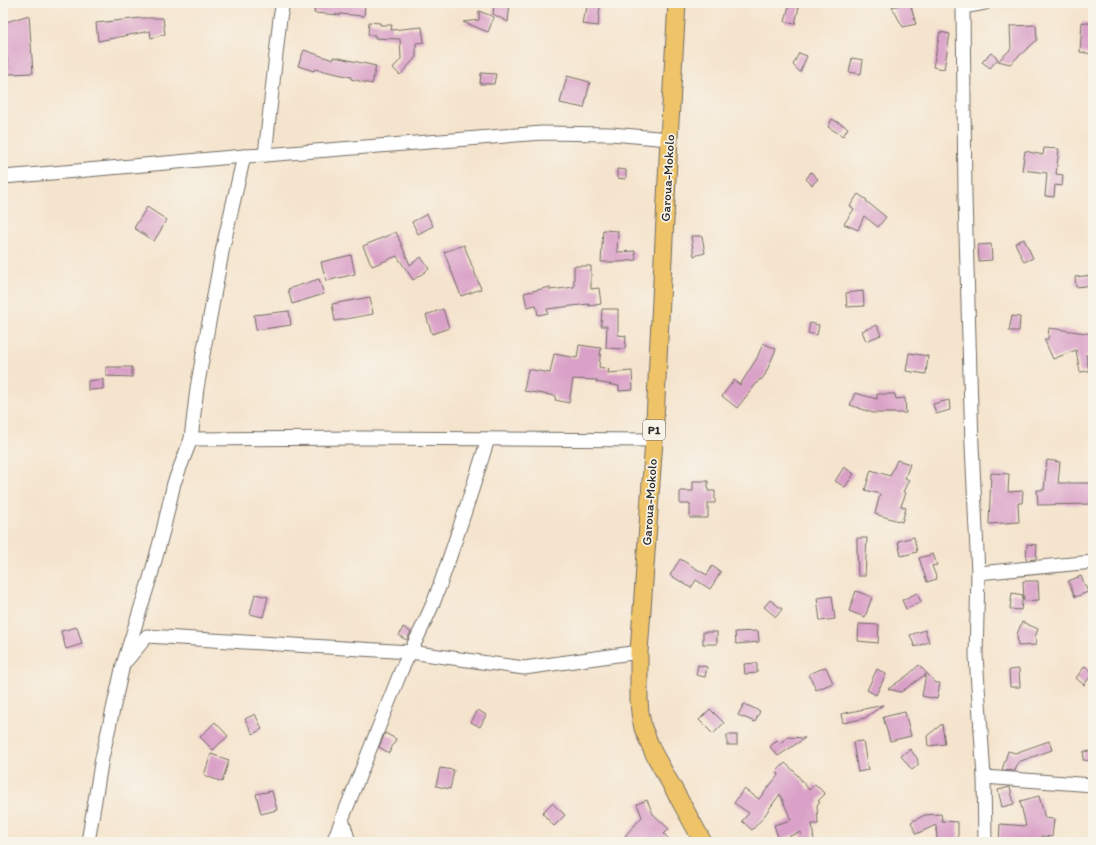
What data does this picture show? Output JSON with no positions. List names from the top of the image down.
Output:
{
  "streets": {
    "main road": ["Garoua-Mokolo", "P1"]
  }
}
